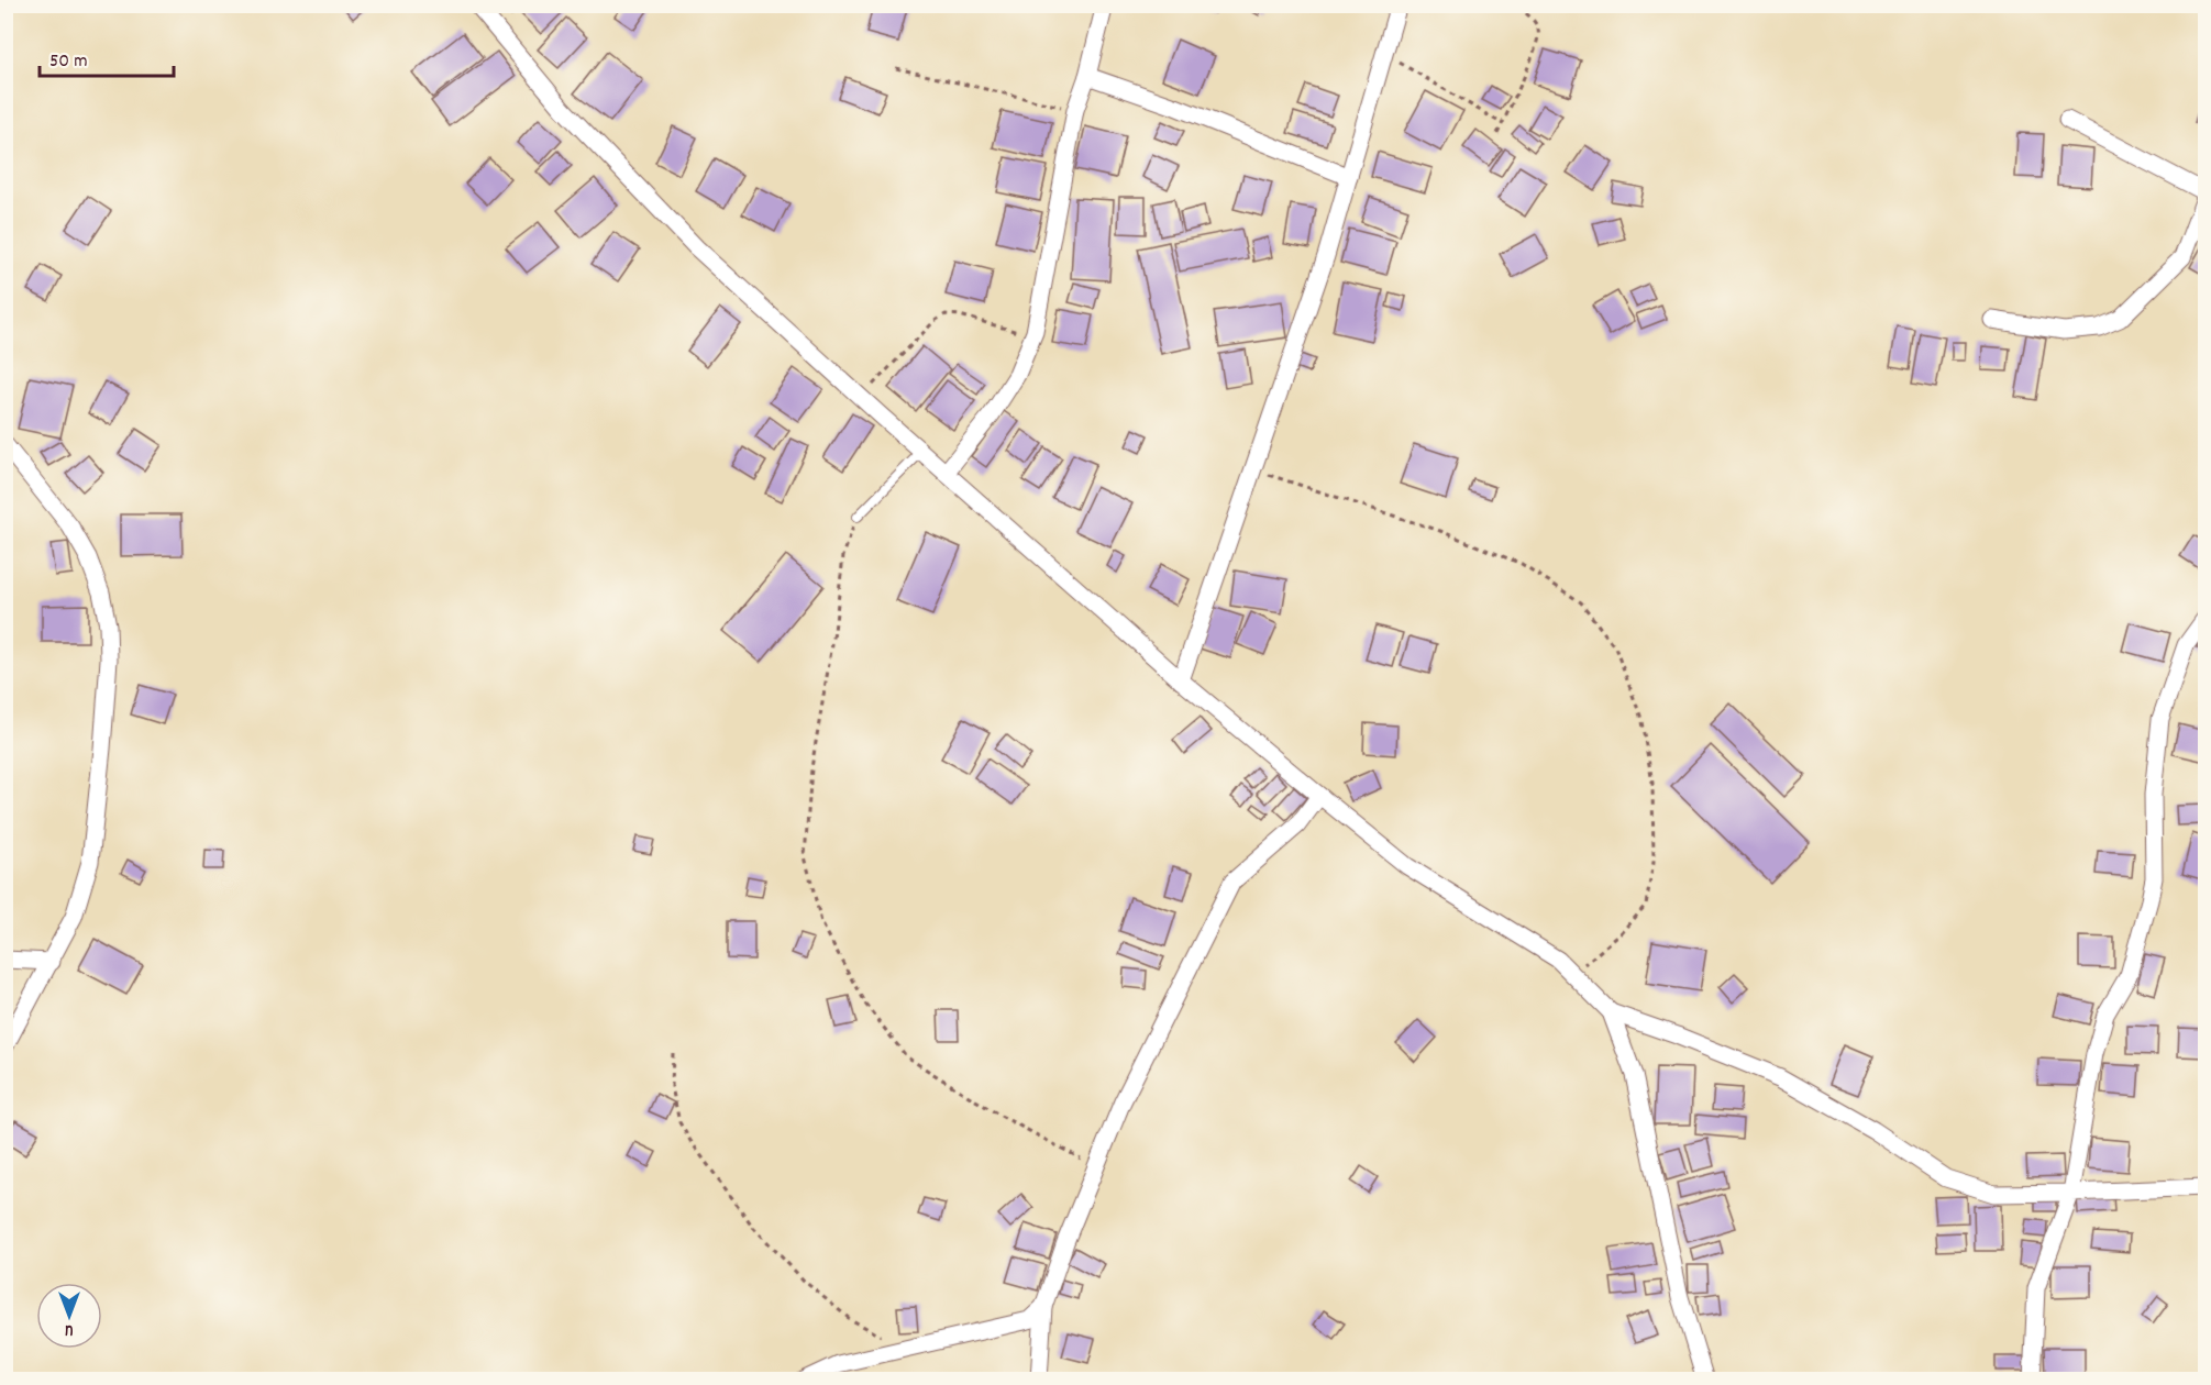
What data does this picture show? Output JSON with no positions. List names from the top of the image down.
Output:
{
  "scale_bar": "50 m",
  "north": "bottom"
}
